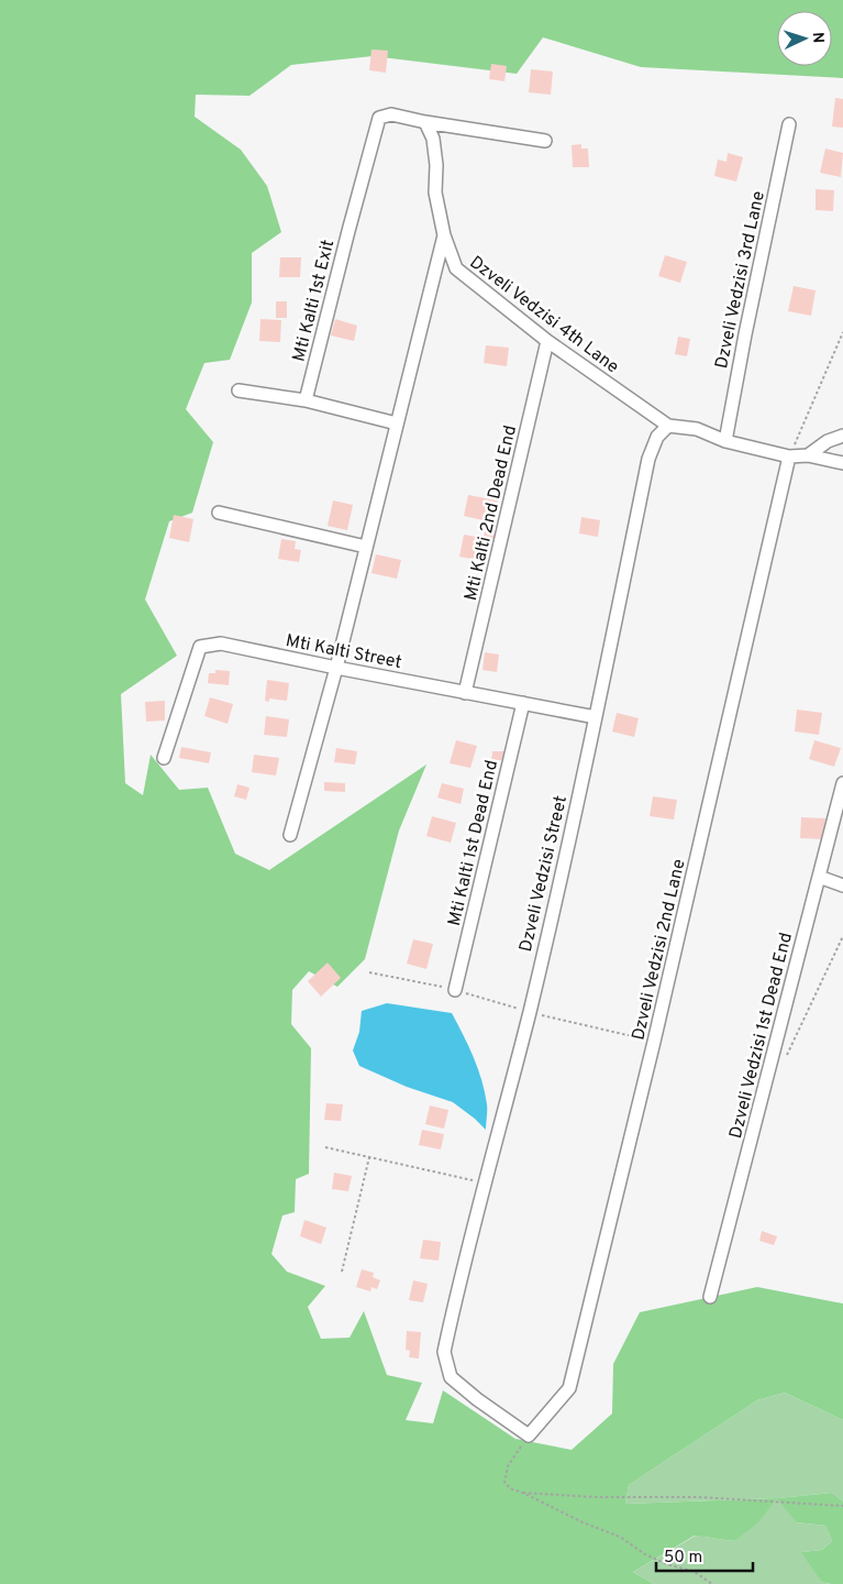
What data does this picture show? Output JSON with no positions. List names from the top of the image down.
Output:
{
  "streets": {
    "street": [
      "Dzveli Vedzisi 3rd Lane",
      "Mti Kalti 1st Exit",
      "Dzveli Vedzisi 4th Lane",
      "Mti Kalti 2nd Dead End",
      "Mti Kalti Street",
      "Mti Kalti 1st Dead End",
      "Dzveli Vedzisi Street",
      "Dzveli Vedzisi 2nd Lane",
      "Dzveli Vedzisi 1st Dead End"
    ]
  },
  "crossings": [
    ["Mti Kalti 1st Exit", "Dzveli Vedzisi 4th Lane"],
    ["Dzveli Vedzisi 4th Lane", "Mti Kalti 2nd Dead End"],
    ["Dzveli Vedzisi 4th Lane", "Dzveli Vedzisi Street"],
    ["Mti Kalti 2nd Dead End", "Mti Kalti Street"],
    ["Mti Kalti Street", "Mti Kalti 1st Dead End"],
    ["Mti Kalti Street", "Dzveli Vedzisi Street"],
    ["Dzveli Vedzisi Street", "Dzveli Vedzisi 2nd Lane"]
  ],
  "scale_bar": "50 m",
  "north": "right"
}
